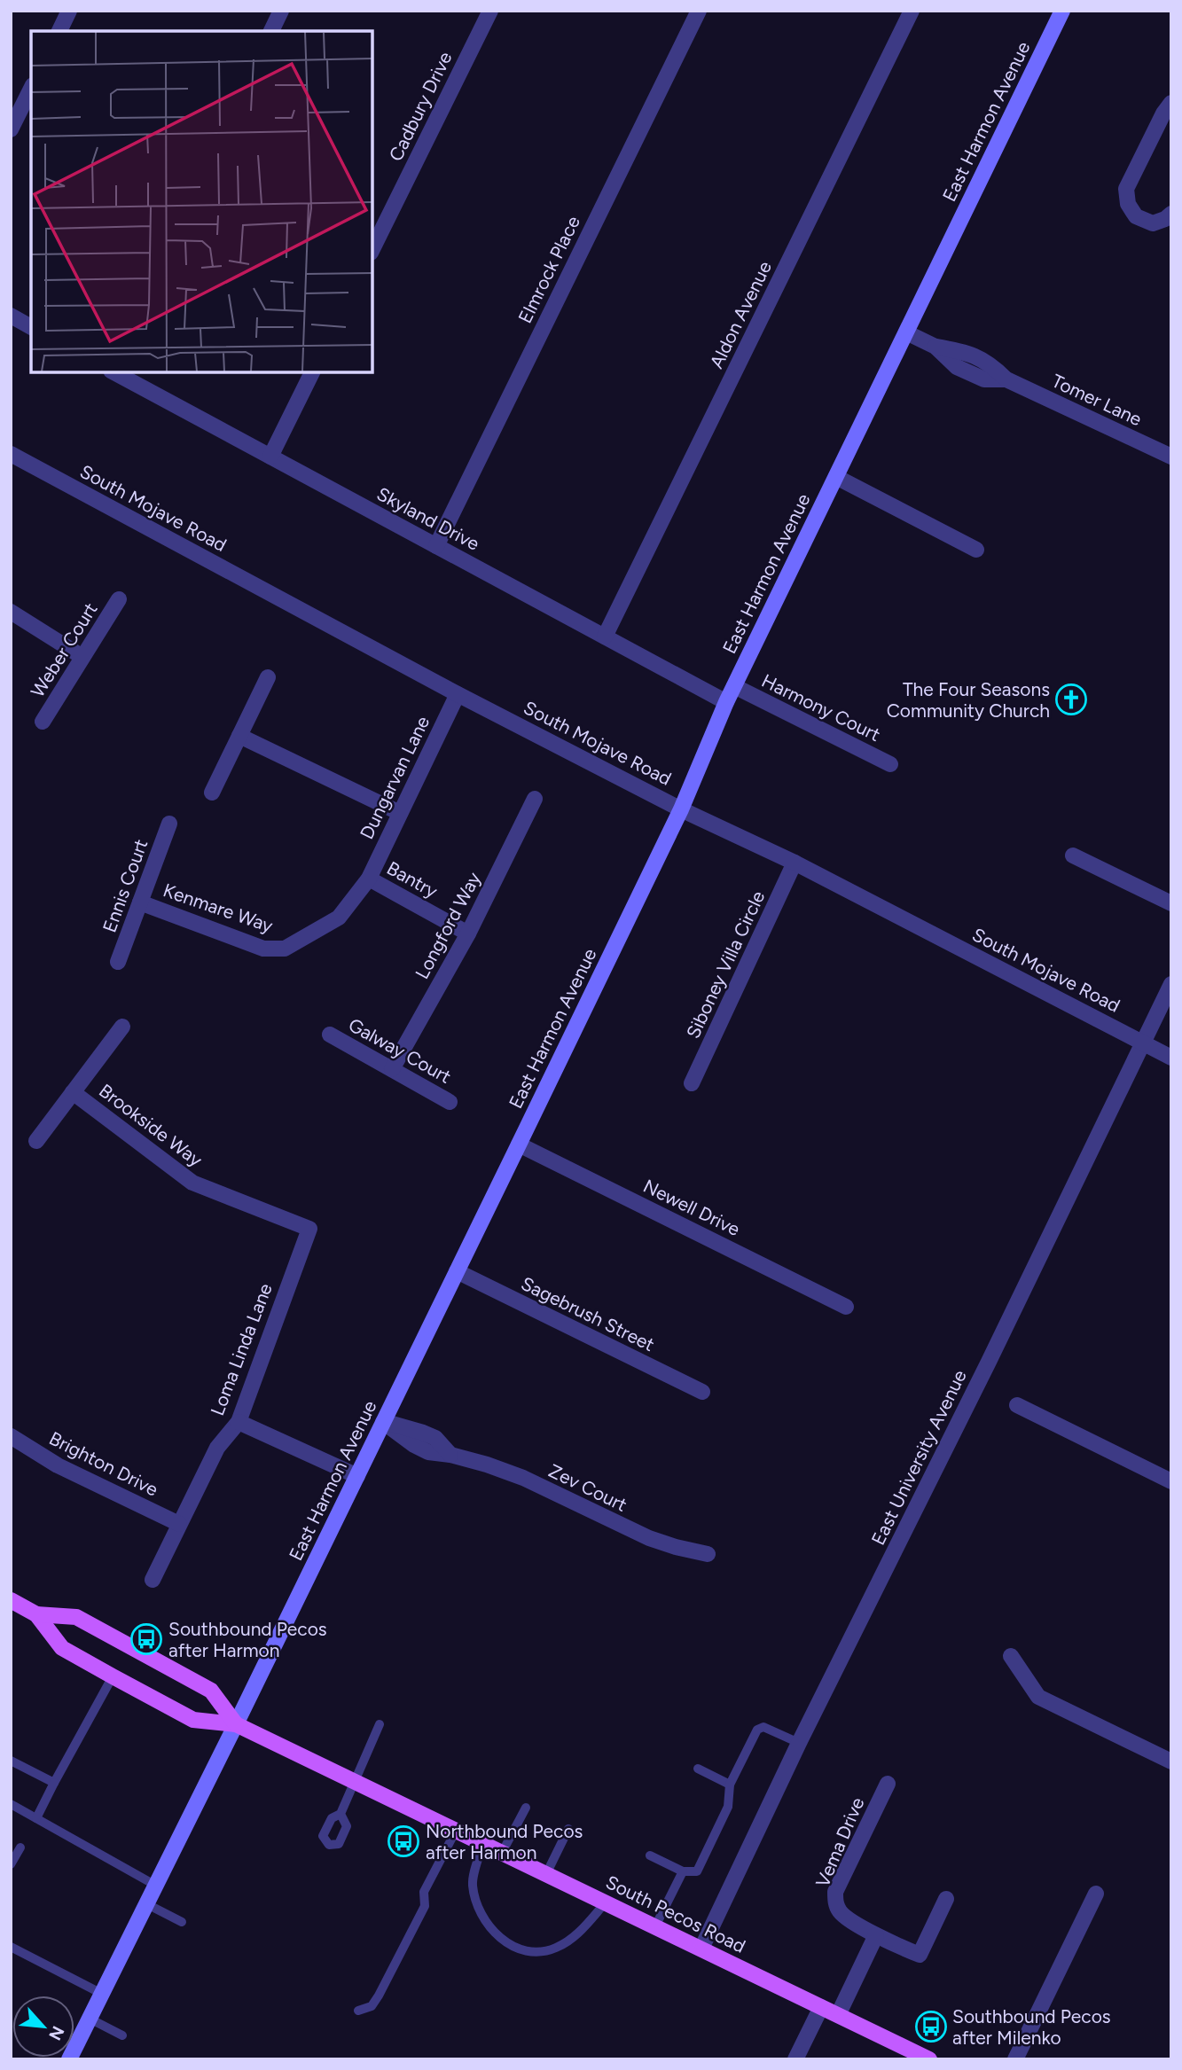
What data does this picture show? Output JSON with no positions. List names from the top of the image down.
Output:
{
  "streets": {
    "main road": ["East Harmon Avenue", "South Pecos Road"],
    "street": [
      "Cadbury Drive",
      "Elmrock Place",
      "Aldon Avenue",
      "Tomer Lane",
      "South Mojave Road",
      "Skyland Drive",
      "Weber Court",
      "Harmony Court",
      "Dungarvan Lane",
      "Bantry",
      "Ennis Court",
      "Kenmare Way",
      "Longford Way",
      "Siboney Villa Circle",
      "Galway Court",
      "Brookside Way",
      "Newell Drive",
      "Sagebrush Street",
      "Loma Linda Lane",
      "East University Avenue",
      "Brighton Drive",
      "Zev Court",
      "Vema Drive"
    ]
  },
  "crossings": [
    ["East Harmon Avenue", "Tomer Lane"],
    ["East Harmon Avenue", "South Mojave Road"],
    ["East Harmon Avenue", "Skyland Drive"],
    ["East Harmon Avenue", "Harmony Court"],
    ["East Harmon Avenue", "Newell Drive"],
    ["East Harmon Avenue", "Sagebrush Street"],
    ["East Harmon Avenue", "Zev Court"],
    ["East Harmon Avenue", "South Pecos Road"],
    ["Elmrock Place", "Skyland Drive"],
    ["Aldon Avenue", "Skyland Drive"],
    ["South Mojave Road", "Dungarvan Lane"],
    ["South Mojave Road", "Siboney Villa Circle"],
    ["South Mojave Road", "East University Avenue"],
    ["Dungarvan Lane", "Bantry"],
    ["Dungarvan Lane", "Kenmare Way"],
    ["Bantry", "Kenmare Way"],
    ["Bantry", "Longford Way"],
    ["Ennis Court", "Kenmare Way"],
    ["Longford Way", "Galway Court"],
    ["Brookside Way", "Loma Linda Lane"],
    ["Loma Linda Lane", "Brighton Drive"],
    ["East University Avenue", "South Pecos Road"]
  ],
  "places": {
    "church": ["The Four Seasons Community Church"],
    "bus stop": ["Southbound Pecos after Harmon", "Northbound Pecos after Harmon", "Southbound Pecos after Milenko"]
  },
  "north": "bottom right"
}
